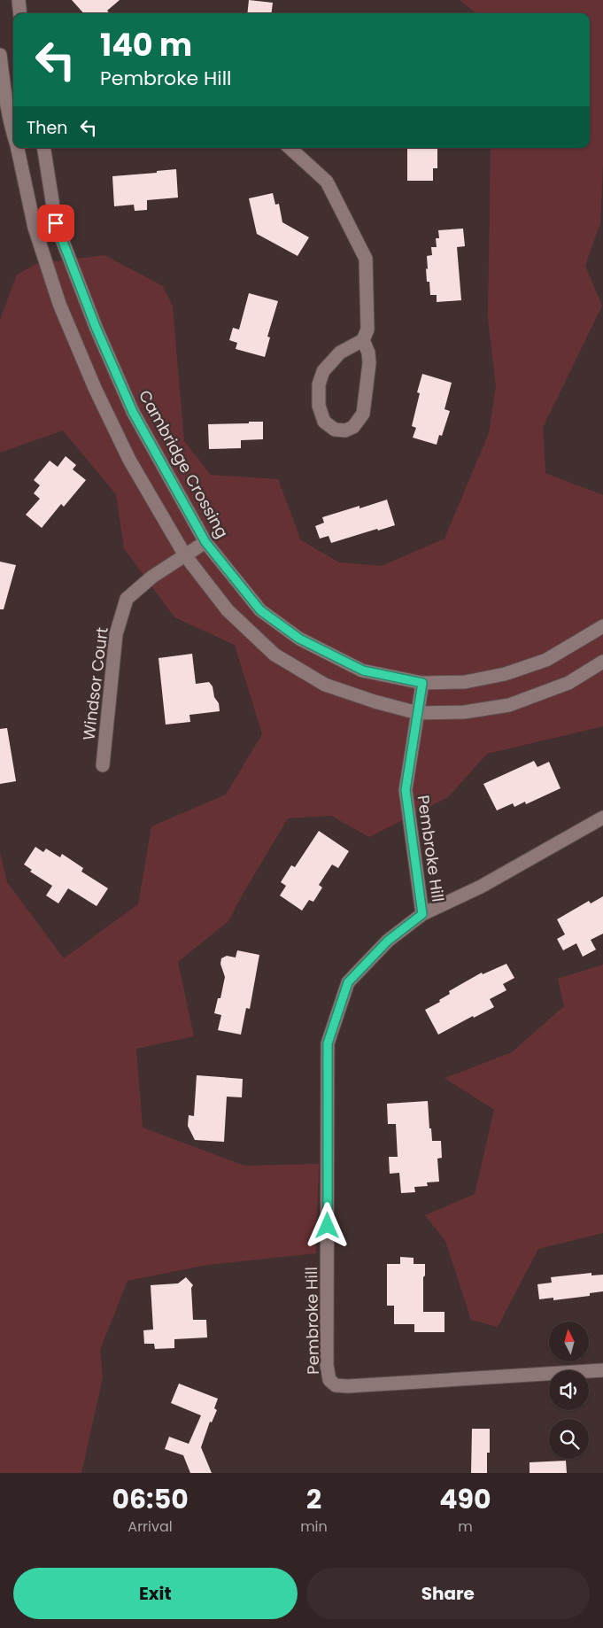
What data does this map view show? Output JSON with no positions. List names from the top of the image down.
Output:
{
  "streets": {
    "street": ["Cambridge Crossing", "Windsor Court", "Pembroke Hill"]
  },
  "crossings": [
    ["Cambridge Crossing", "Windsor Court"],
    ["Cambridge Crossing", "Pembroke Hill"]
  ],
  "north": "top",
  "page": {
    "turn": ["140 m", "Pembroke Hill"],
    "then": "Then",
    "eta": [
      "06:50",
      "Arrival",
      "2",
      "min",
      "490",
      "m"
    ],
    "buttons": ["Exit", "Share"]
  }
}
